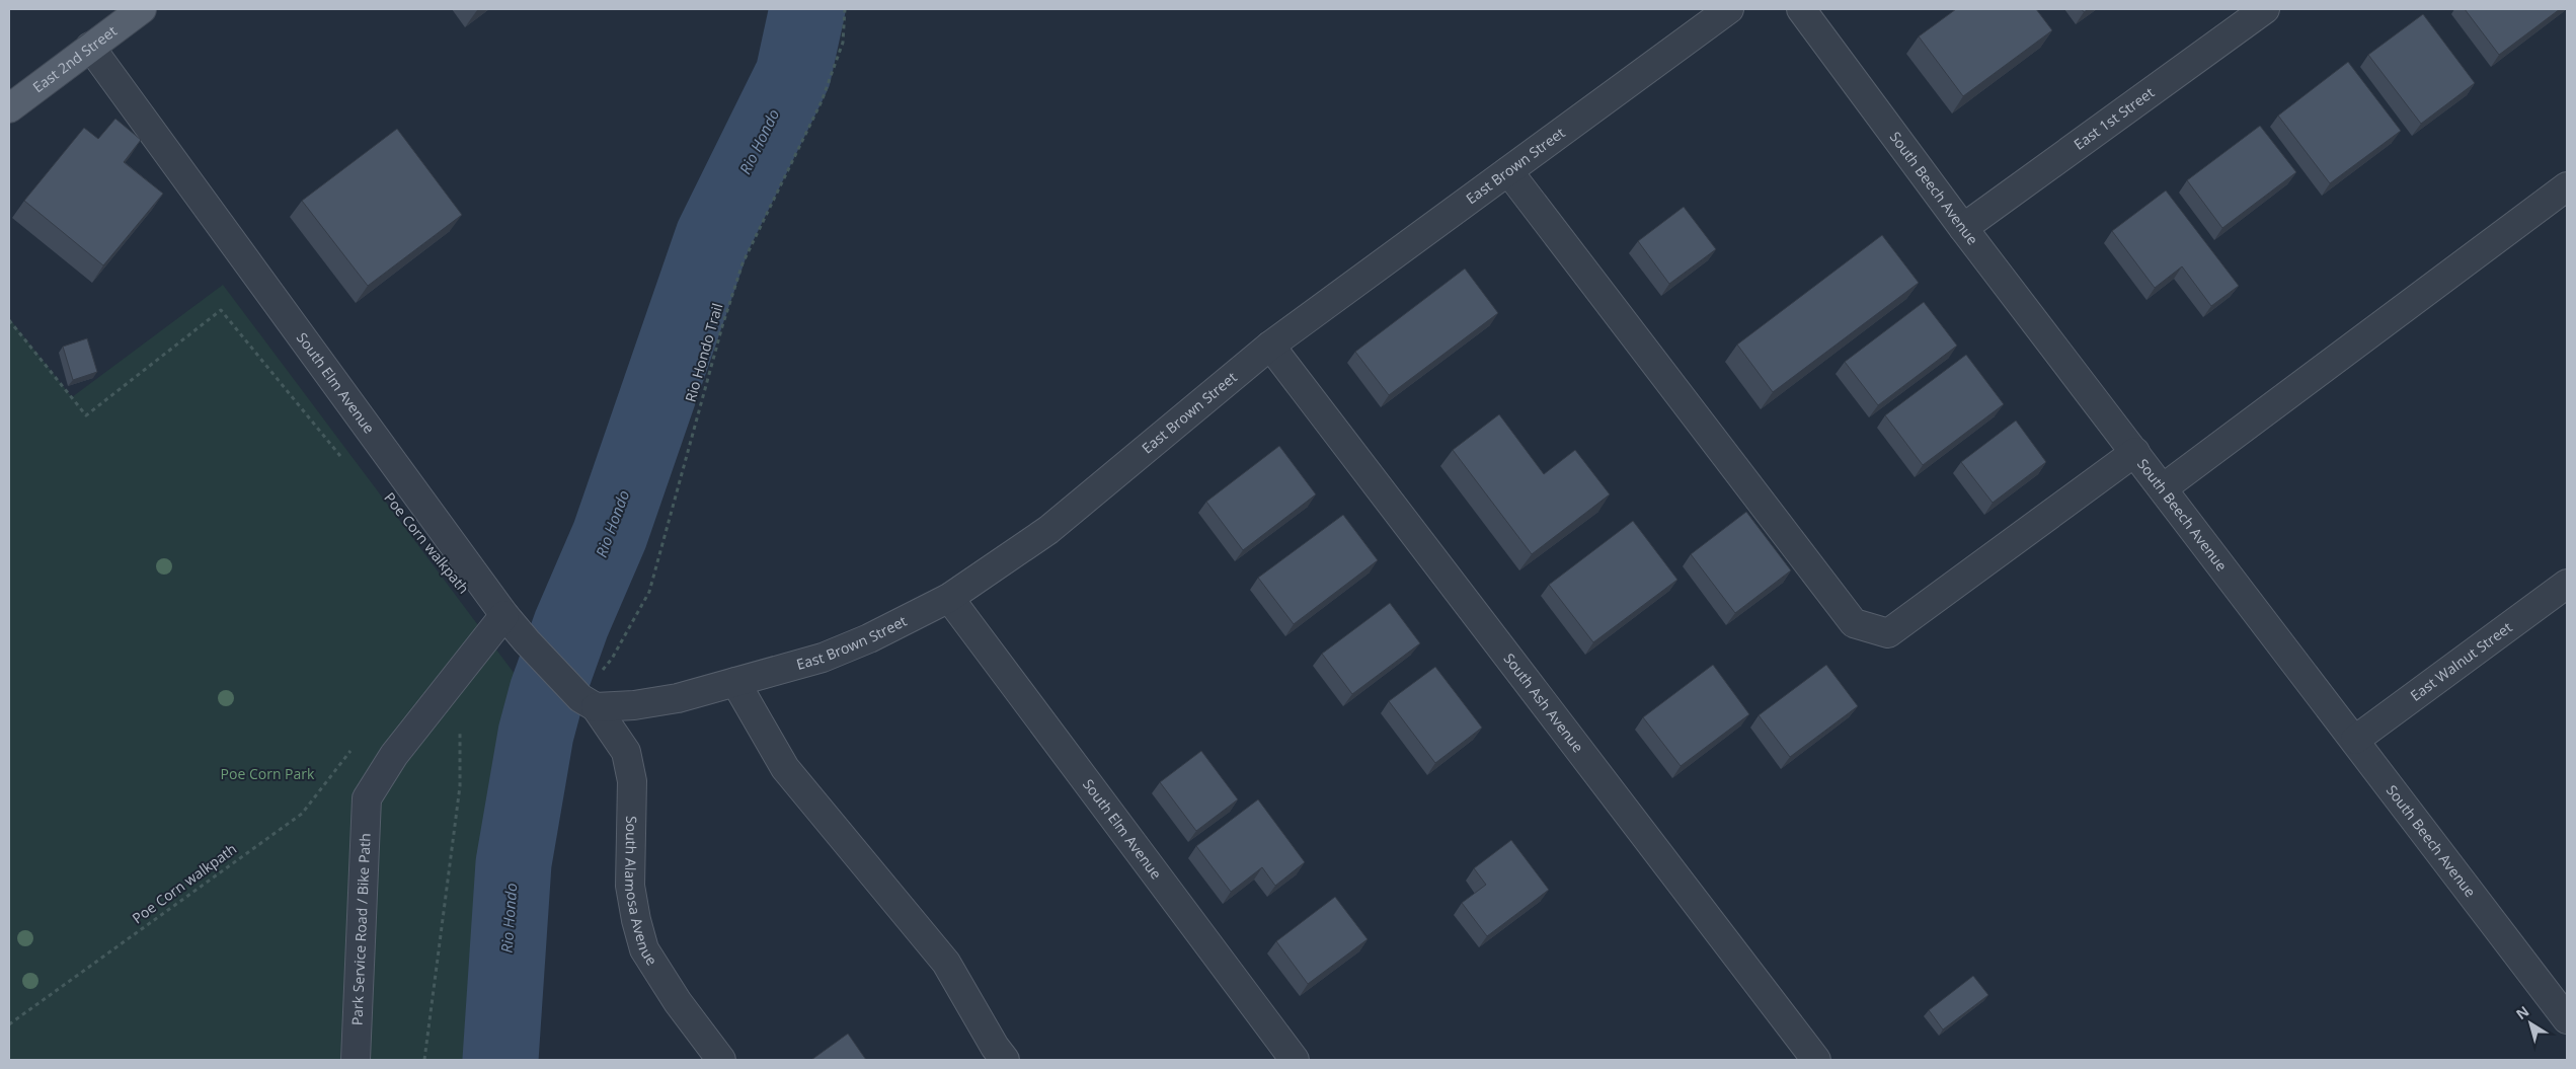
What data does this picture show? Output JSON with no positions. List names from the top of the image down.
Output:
{
  "streets": {
    "main road": ["East 2nd Street"],
    "street": [
      "East 1st Street",
      "East Brown Street",
      "South Beech Avenue",
      "South Elm Avenue",
      "East Walnut Street",
      "South Ash Avenue",
      "South Alamosa Avenue",
      "Park Service Road / Bike Path"
    ],
    "path": ["Rio Hondo Trail", "Poe Corn walkpath"]
  },
  "crossings": [
    ["East 2nd Street", "South Elm Avenue"],
    ["East 1st Street", "South Beech Avenue"],
    ["East Brown Street", "Rio Hondo Trail"],
    ["East Brown Street", "South Elm Avenue"],
    ["East Brown Street", "South Ash Avenue"],
    ["East Brown Street", "South Alamosa Avenue"],
    ["South Beech Avenue", "East Walnut Street"],
    ["Rio Hondo Trail", "South Elm Avenue"],
    ["Rio Hondo Trail", "South Alamosa Avenue"],
    ["South Elm Avenue", "South Alamosa Avenue"]
  ],
  "water": ["Rio Hondo"],
  "parks": ["Poe Corn Park"],
  "north": "top left"
}
